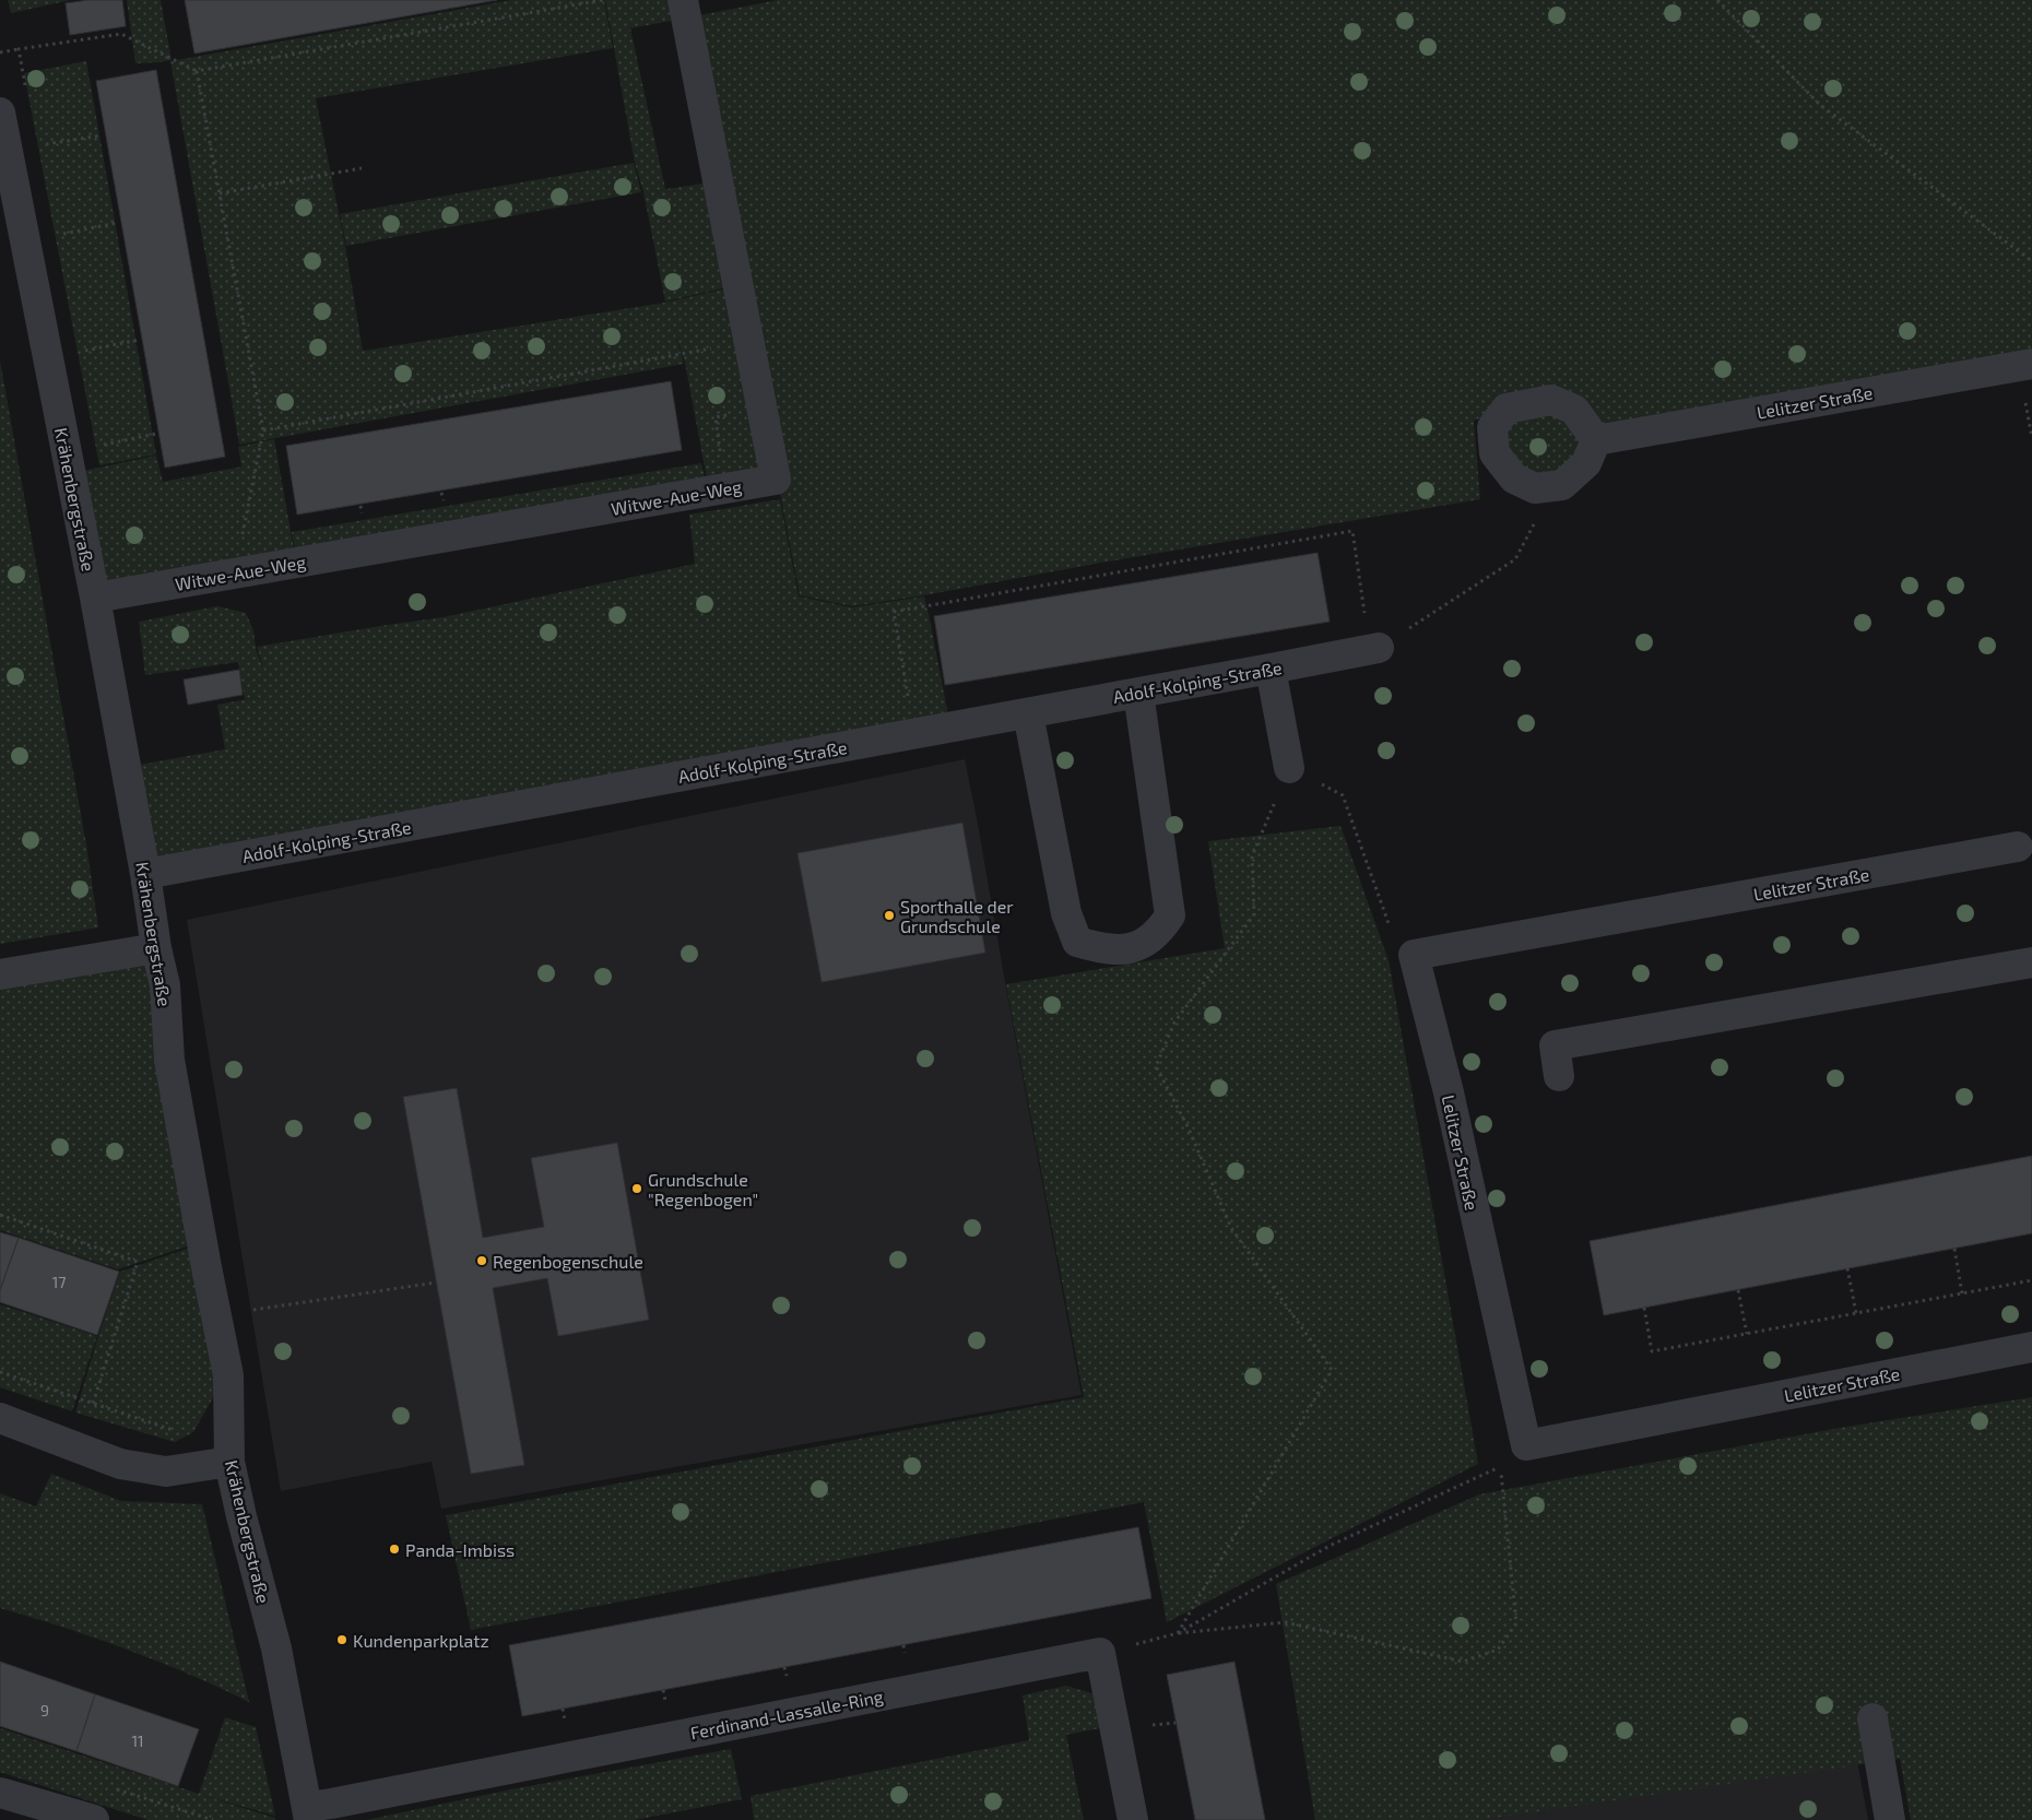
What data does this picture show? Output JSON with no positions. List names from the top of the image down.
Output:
{
  "streets": {
    "street": [
      "Lelitzer Straße",
      "Witwe-Aue-Weg",
      "Krähenbergstraße",
      "Adolf-Kolping-Straße",
      "Ferdinand-Lassalle-Ring"
    ]
  },
  "crossings": [
    ["Witwe-Aue-Weg", "Krähenbergstraße"],
    ["Krähenbergstraße", "Adolf-Kolping-Straße"],
    ["Krähenbergstraße", "Ferdinand-Lassalle-Ring"]
  ],
  "places": [
    "Sporthalle der Grundschule",
    "Grundschule \"Regenbogen\"",
    "Regenbogenschule",
    "Panda-Imbiss",
    "Kundenparkplatz"
  ],
  "house_numbers": ["17", "9", "11"]
}
